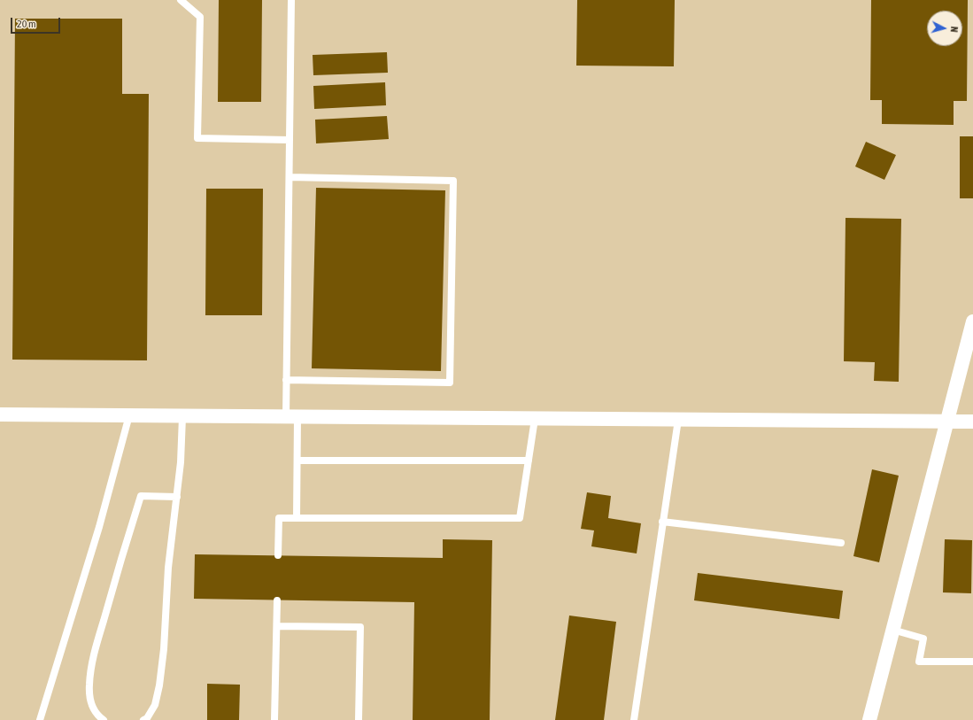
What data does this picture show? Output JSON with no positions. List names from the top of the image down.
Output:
{
  "scale_bar": "20 m",
  "north": "right"
}
